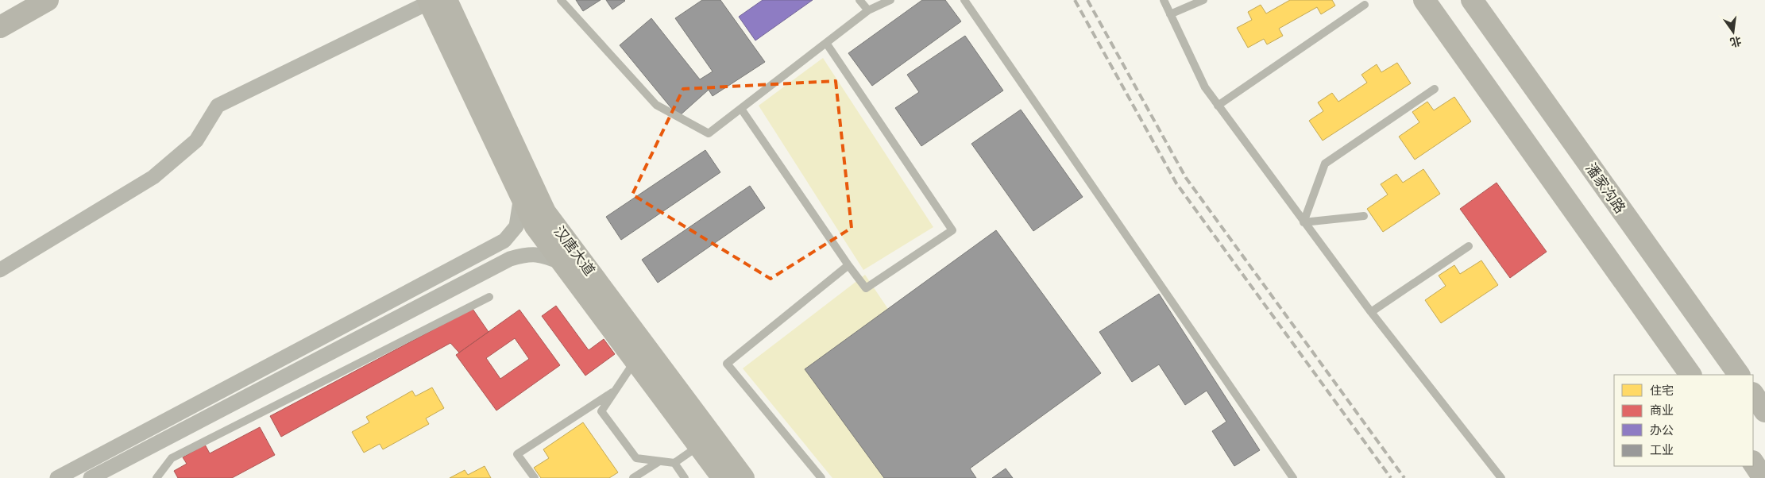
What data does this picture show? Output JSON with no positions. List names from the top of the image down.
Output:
{
  "streets": {
    "main road": ["潘家沟路", "汉唐大道"]
  },
  "legend": [
    "住宅",
    "商业",
    "办公",
    "工业"
  ],
  "north": "bottom"
}
